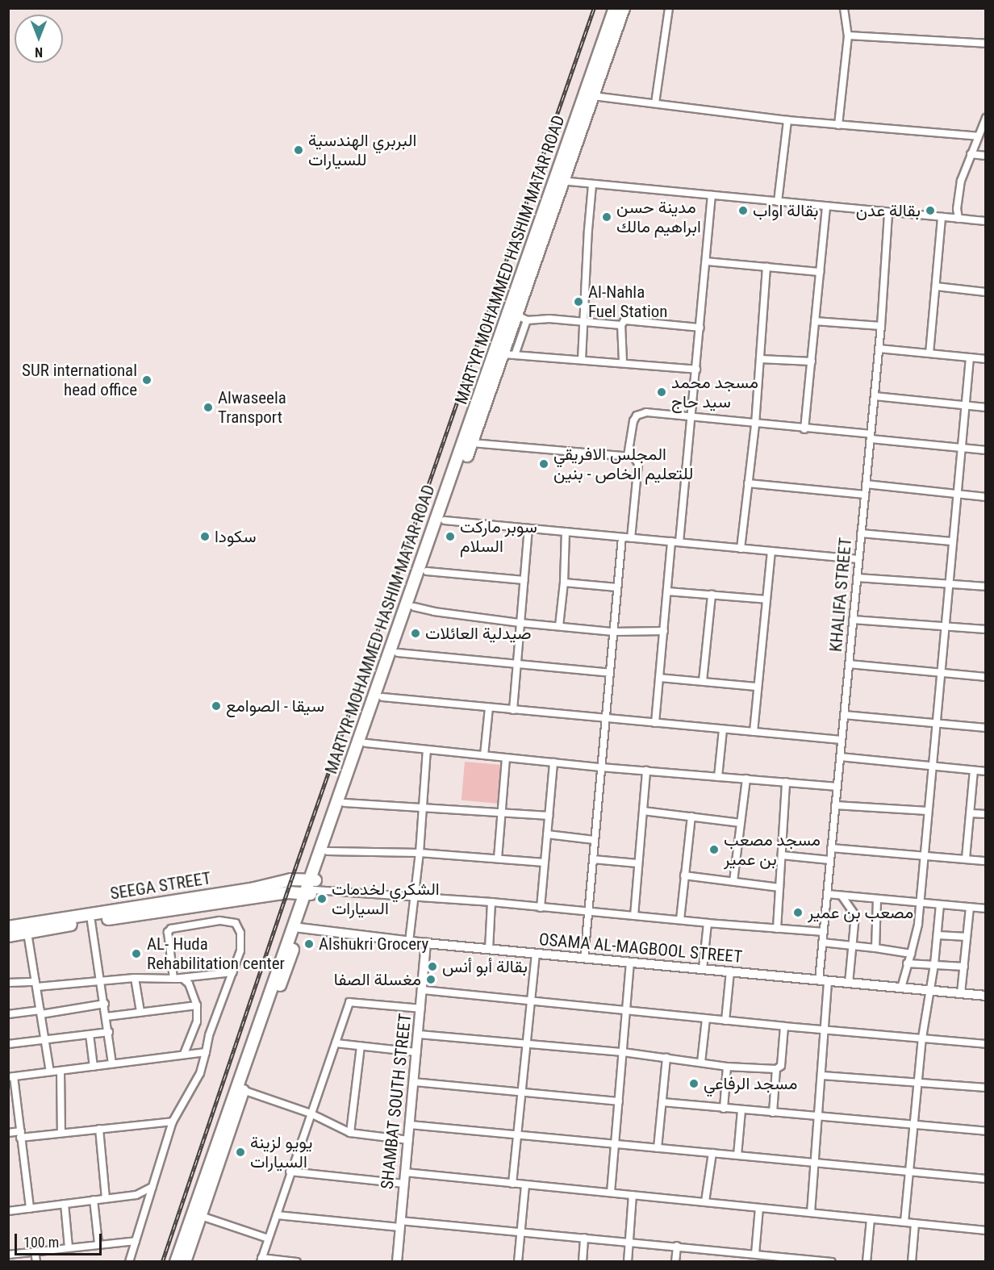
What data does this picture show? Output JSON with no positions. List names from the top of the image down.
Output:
{
  "streets": {
    "main road": ["MARTYR MOHAMMED HASHIM MATAR ROAD", "SEEGA STREET"],
    "street": ["KHALIFA STREET", "OSAMA AL-MAGBOOL STREET", "SHAMBAT SOUTH STREET"]
  },
  "crossings": [
    ["MARTYR MOHAMMED HASHIM MATAR ROAD", "SEEGA STREET"],
    ["MARTYR MOHAMMED HASHIM MATAR ROAD", "OSAMA AL-MAGBOOL STREET"],
    ["KHALIFA STREET", "OSAMA AL-MAGBOOL STREET"],
    ["OSAMA AL-MAGBOOL STREET", "SHAMBAT SOUTH STREET"]
  ],
  "places": [
    "البربري الهندسية للسيارات",
    "بقالة اواب",
    "بقالة عدن",
    "مدينة حسن ابراهيم مالك",
    "Al-Nahla Fuel Station",
    "SUR international head office",
    "مسجد محمد سيد حاج",
    "Alwaseela Transport",
    "المجلس الافريقي للتعليم الخاص - بنين",
    "سكودا",
    "سوبر ماركت السلام",
    "صيدلية العائلات",
    "سيقا - الصوامع",
    "مسجد مصعب بن عمير",
    "الشكري لخدمات السيارات",
    "مصعب بن عمير",
    "Alshukri Grocery",
    "AL- Huda Rehabilitation center",
    "بقالة أبو أنس",
    "مغسلة الصفا",
    "مسجد الرفاعي",
    "يويو لزينة السيارات"
  ],
  "scale_bar": "100 m",
  "north": "bottom"
}
